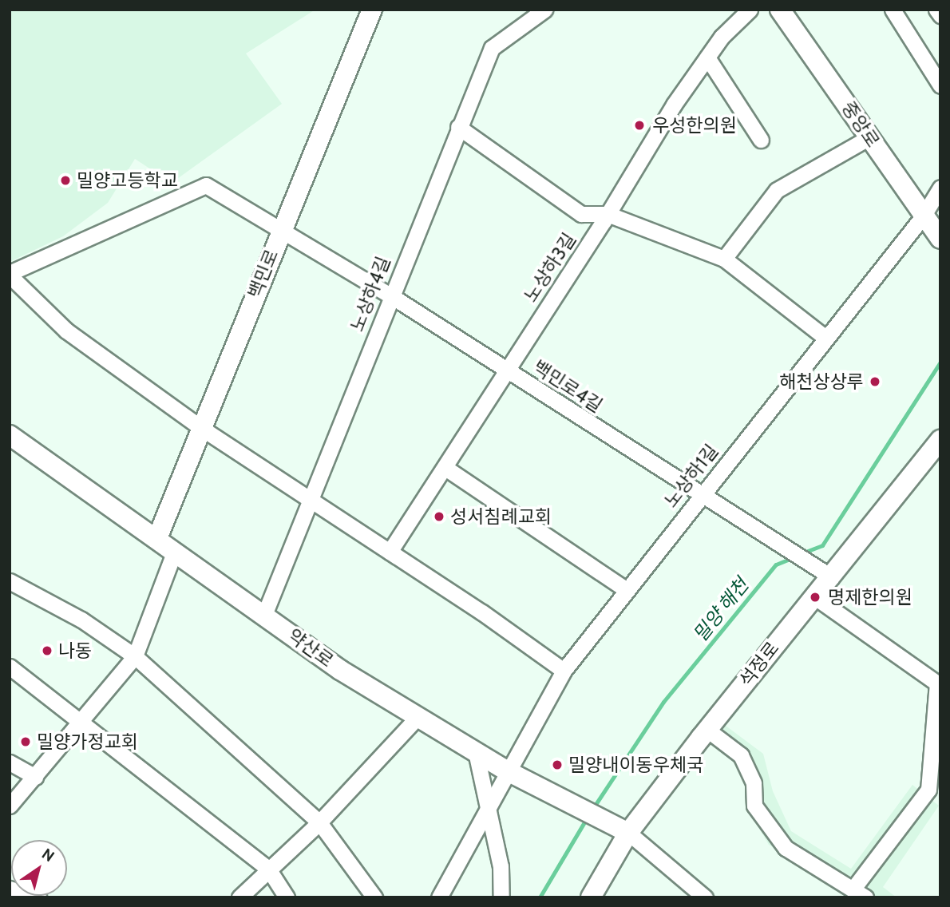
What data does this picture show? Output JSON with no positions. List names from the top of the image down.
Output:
{
  "streets": {
    "street": [
      "중앙로",
      "노상하3길",
      "백민로",
      "노상하4길",
      "백민로4길",
      "노상하1길",
      "약산로",
      "석정로"
    ]
  },
  "crossings": [
    ["중앙로", "노상하1길"],
    ["노상하3길", "백민로4길"],
    ["백민로", "백민로4길"],
    ["백민로", "약산로"],
    ["노상하4길", "백민로4길"],
    ["노상하4길", "약산로"],
    ["백민로4길", "노상하1길"],
    ["백민로4길", "석정로"],
    ["노상하1길", "약산로"],
    ["약산로", "석정로"]
  ],
  "water": ["밀양 해천"],
  "places": [
    "우성한의원",
    "밀양고등학교",
    "해천상상루",
    "성서침례교회",
    "명제한의원",
    "나동",
    "밀양가정교회",
    "밀양내이동우체국"
  ],
  "north": "top right"
}
